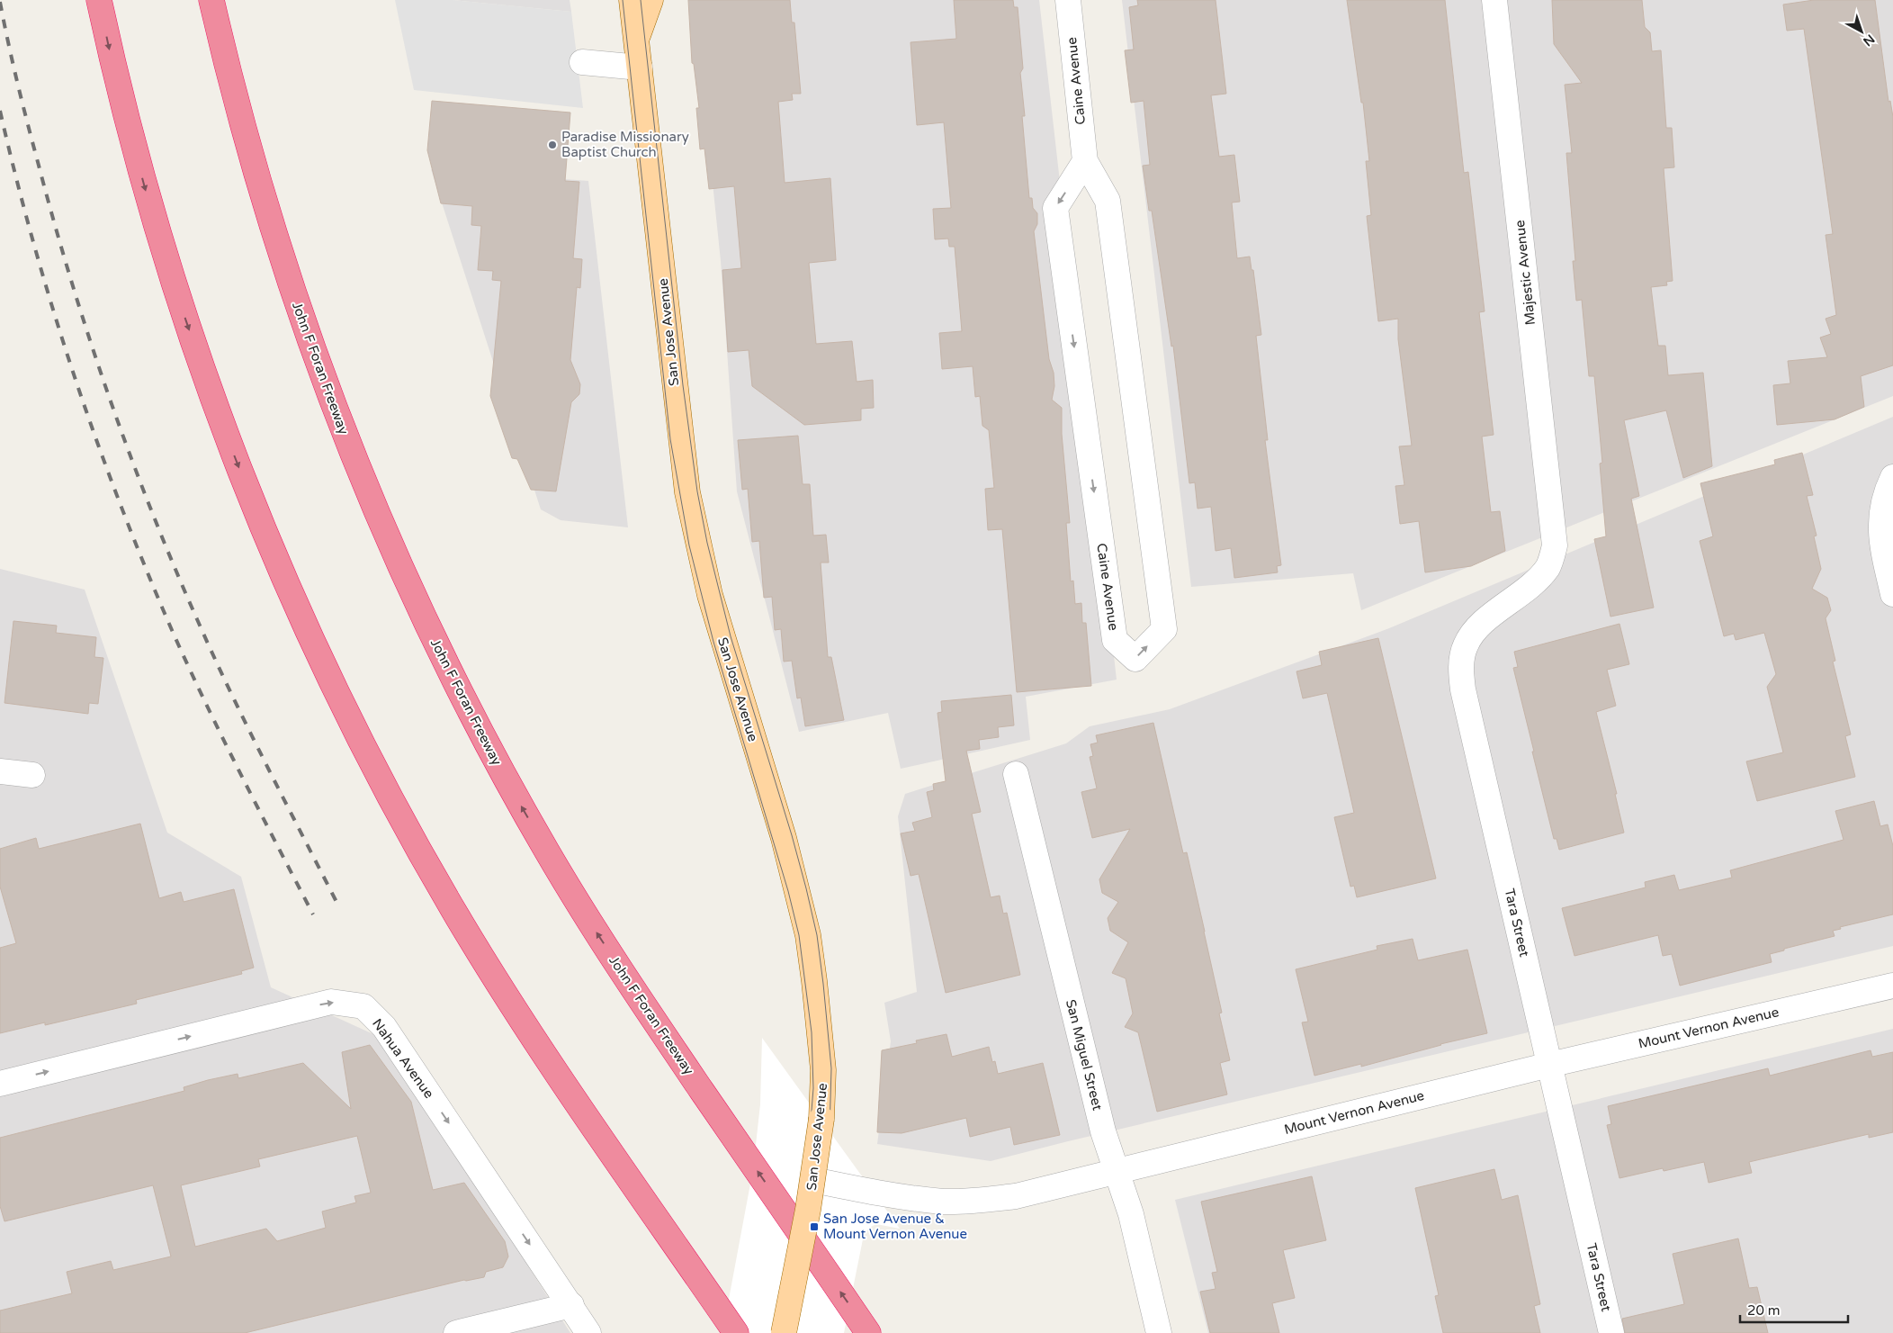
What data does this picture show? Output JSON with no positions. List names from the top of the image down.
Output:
{
  "streets": {
    "highway": ["John F Foran Freeway"],
    "main road": ["San Jose Avenue"],
    "street": [
      "Caine Avenue",
      "Majestic Avenue",
      "Tara Street",
      "Mount Vernon Avenue",
      "San Miguel Street",
      "Nahua Avenue"
    ]
  },
  "crossings": [
    ["Majestic Avenue", "Tara Street"],
    ["San Jose Avenue", "Mount Vernon Avenue"],
    ["Tara Street", "Mount Vernon Avenue"],
    ["Mount Vernon Avenue", "San Miguel Street"]
  ],
  "one_way": ["Nahua Avenue"],
  "places": {
    "other": ["Paradise Missionary Baptist Church"],
    "transit": ["San Jose Avenue & Mount Vernon Avenue"]
  },
  "scale_bar": "20 m",
  "north": "bottom right"
}
